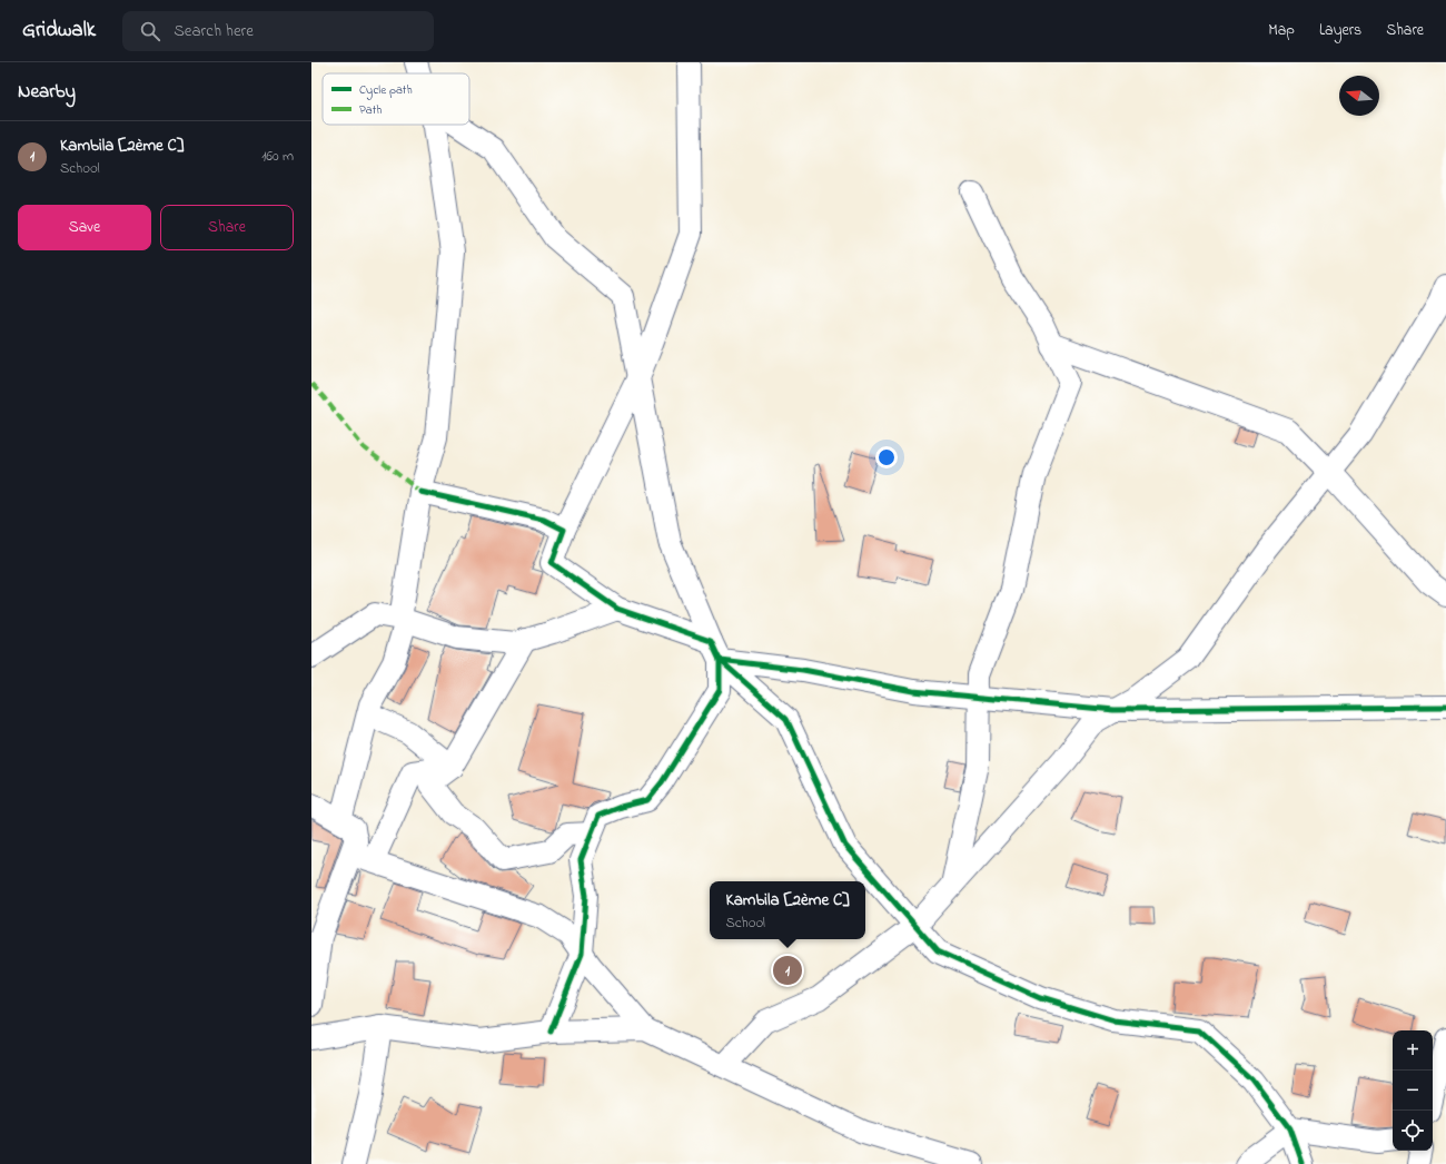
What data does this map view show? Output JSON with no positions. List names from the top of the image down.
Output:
{
  "legend": ["Cycle path", "Path"],
  "north": "left",
  "page": {
    "header": "Gridwalk",
    "search": "Search here",
    "nav": ["Map", "Layers", "Share"],
    "heading": "Nearby",
    "list": [
      {
        "mark": "1",
        "name": "Kambila [2ème C]",
        "note": "School",
        "value": "160 m"
      }
    ],
    "buttons": ["Save", "Share"],
    "popup": ["Kambila [2ème C]", "School"],
    "pins": "1",
    "map_buttons": ["+", "−"]
  }
}
